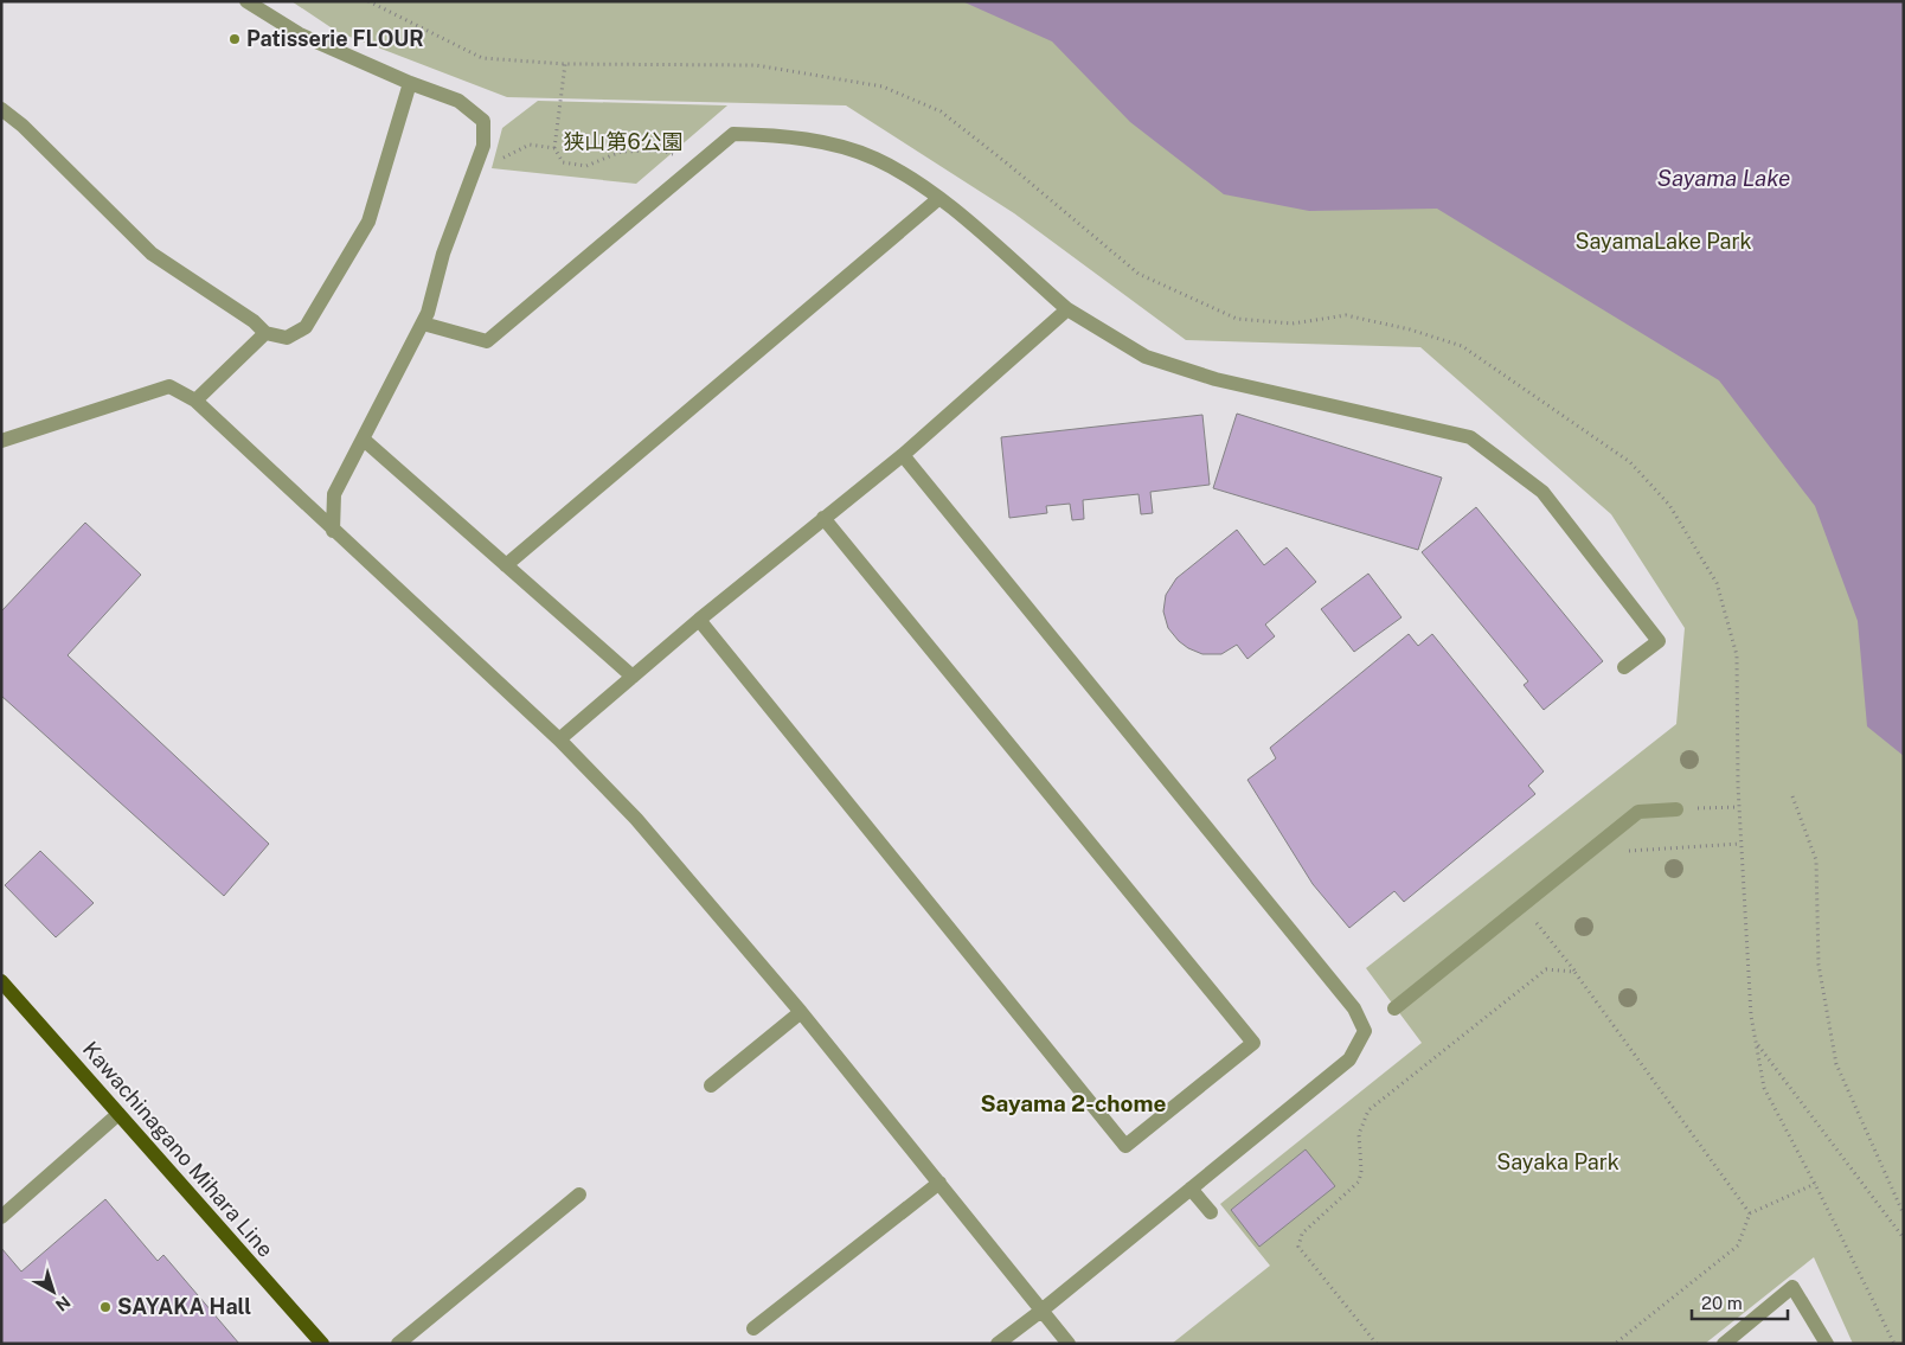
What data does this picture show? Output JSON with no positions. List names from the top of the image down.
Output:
{
  "streets": {
    "main road": ["Kawachinagano Mihara Line"]
  },
  "districts": ["Sayama 2-chome"],
  "water": ["Sayama Lake"],
  "parks": ["狭山第6公園", "SayamaLake Park", "Sayaka Park"],
  "places": ["Patisserie FLOUR", "SAYAKA Hall"],
  "scale_bar": "20 m",
  "north": "bottom right"
}
